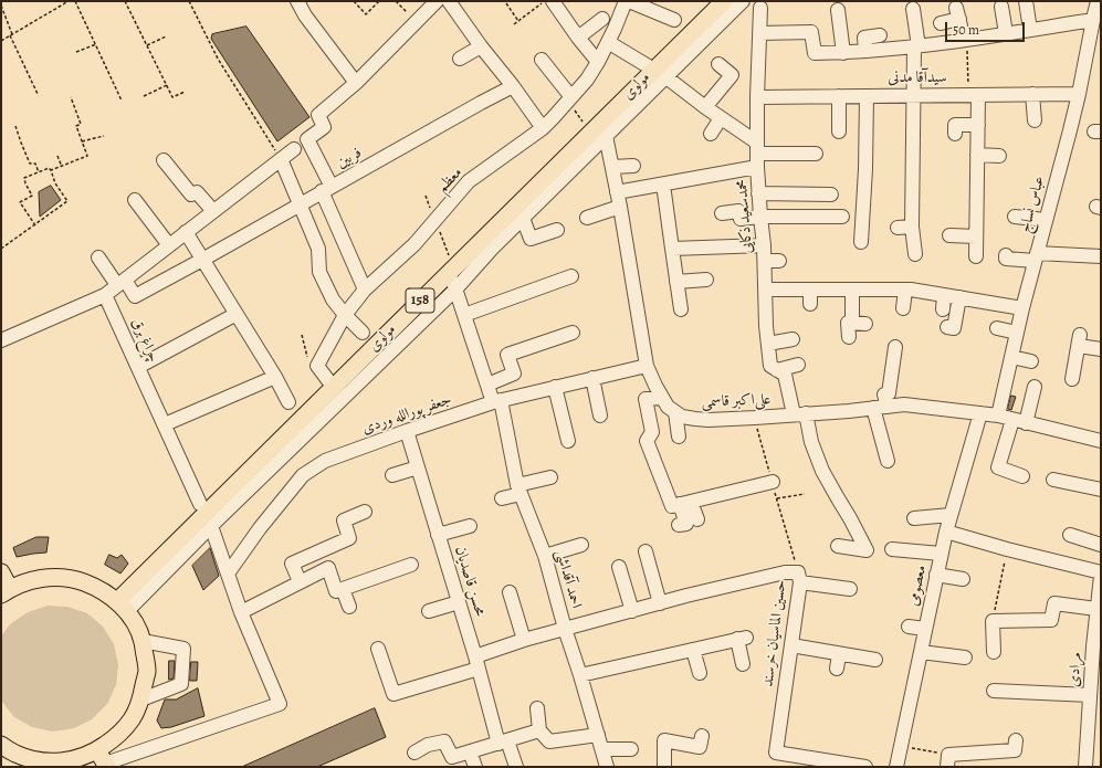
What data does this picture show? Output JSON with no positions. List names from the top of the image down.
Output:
{
  "streets": {
    "main road": ["مولوی", "158"],
    "street": [
      "سیدآقا مدنی",
      "فربین",
      "معظم",
      "عباس نساج",
      "محمدسعید ذکایی",
      "چراغ برق",
      "علی‌اکبر قاسمی",
      "جعفر پورالله وردی",
      "احمد آقداشی",
      "محسن قاصدیان",
      "معصومی",
      "حسین الماسیان خرسند",
      "مرادی"
    ]
  },
  "crossings": [
    ["سیدآقا مدنی", "عباس نساج"],
    ["سیدآقا مدنی", "محمدسعید ذکایی"],
    ["مولوی", "چراغ برق"],
    ["مولوی", "علی‌اکبر قاسمی"],
    ["مولوی", "احمد آقداشی"],
    ["عباس نساج", "علی‌اکبر قاسمی"],
    ["محمدسعید ذکایی", "علی‌اکبر قاسمی"],
    ["چراغ برق", "جعفر پورالله وردی"],
    ["علی‌اکبر قاسمی", "جعفر پورالله وردی"],
    ["علی‌اکبر قاسمی", "معصومی"],
    ["علی‌اکبر قاسمی", "حسین الماسیان خرسند"],
    ["جعفر پورالله وردی", "احمد آقداشی"],
    ["جعفر پورالله وردی", "محسن قاصدیان"]
  ],
  "scale_bar": "50 m"
}
